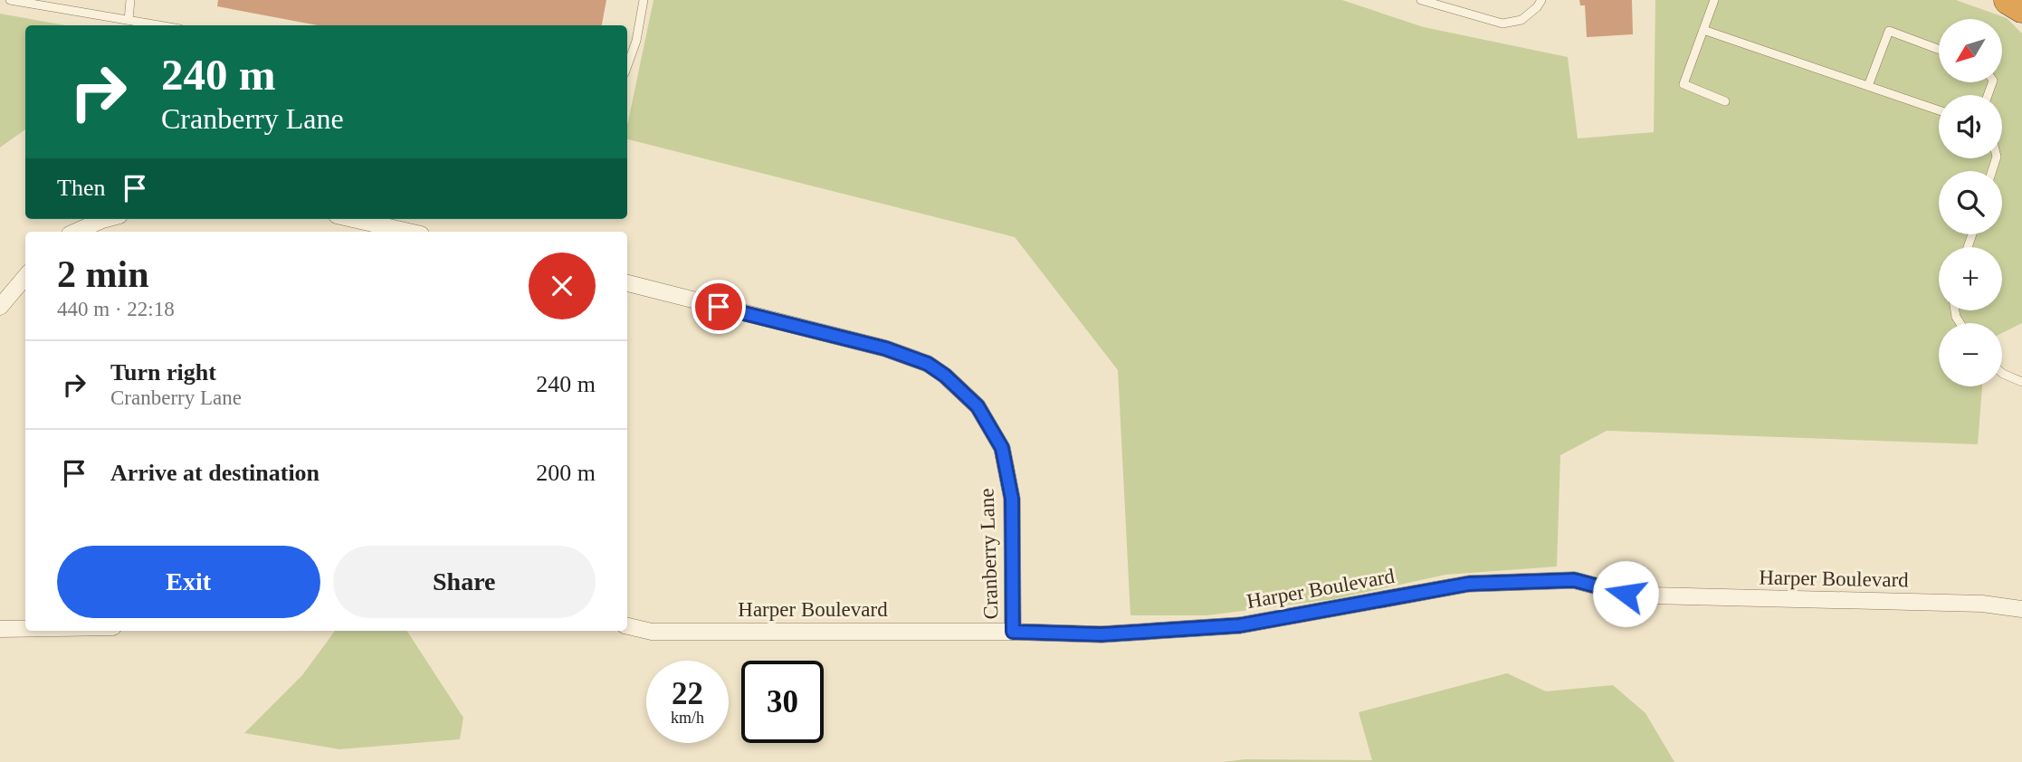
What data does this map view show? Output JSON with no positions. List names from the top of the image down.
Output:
{
  "streets": {
    "street": ["Cranberry Lane", "Harper Boulevard"]
  },
  "crossings": [
    ["Cranberry Lane", "Harper Boulevard"]
  ],
  "north": "bottom left",
  "page": {
    "map_buttons": ["+", "−"],
    "turn": ["240 m", "Cranberry Lane"],
    "then": "Then",
    "heading": ["2 min", "440 m · 22:18"],
    "list": [
      {
        "name": "Turn right",
        "note": "Cranberry Lane",
        "value": "240 m"
      },
      {
        "name": "Arrive at destination",
        "value": "200 m"
      }
    ],
    "buttons": ["Exit", "Share"],
    "speed": "22 km/h",
    "limit": "30"
  }
}
